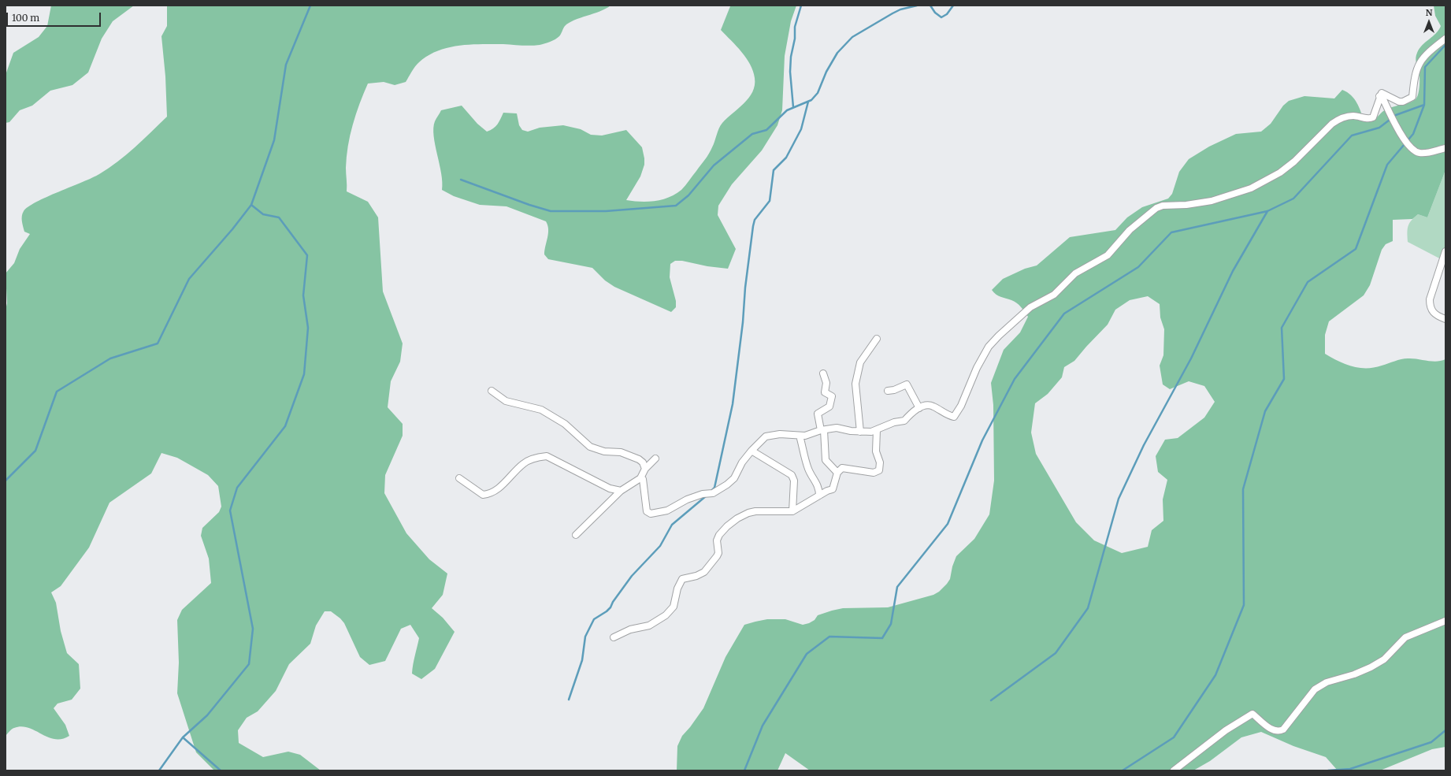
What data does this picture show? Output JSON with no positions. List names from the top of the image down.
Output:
{
  "scale_bar": "100 m",
  "north": "top"
}
